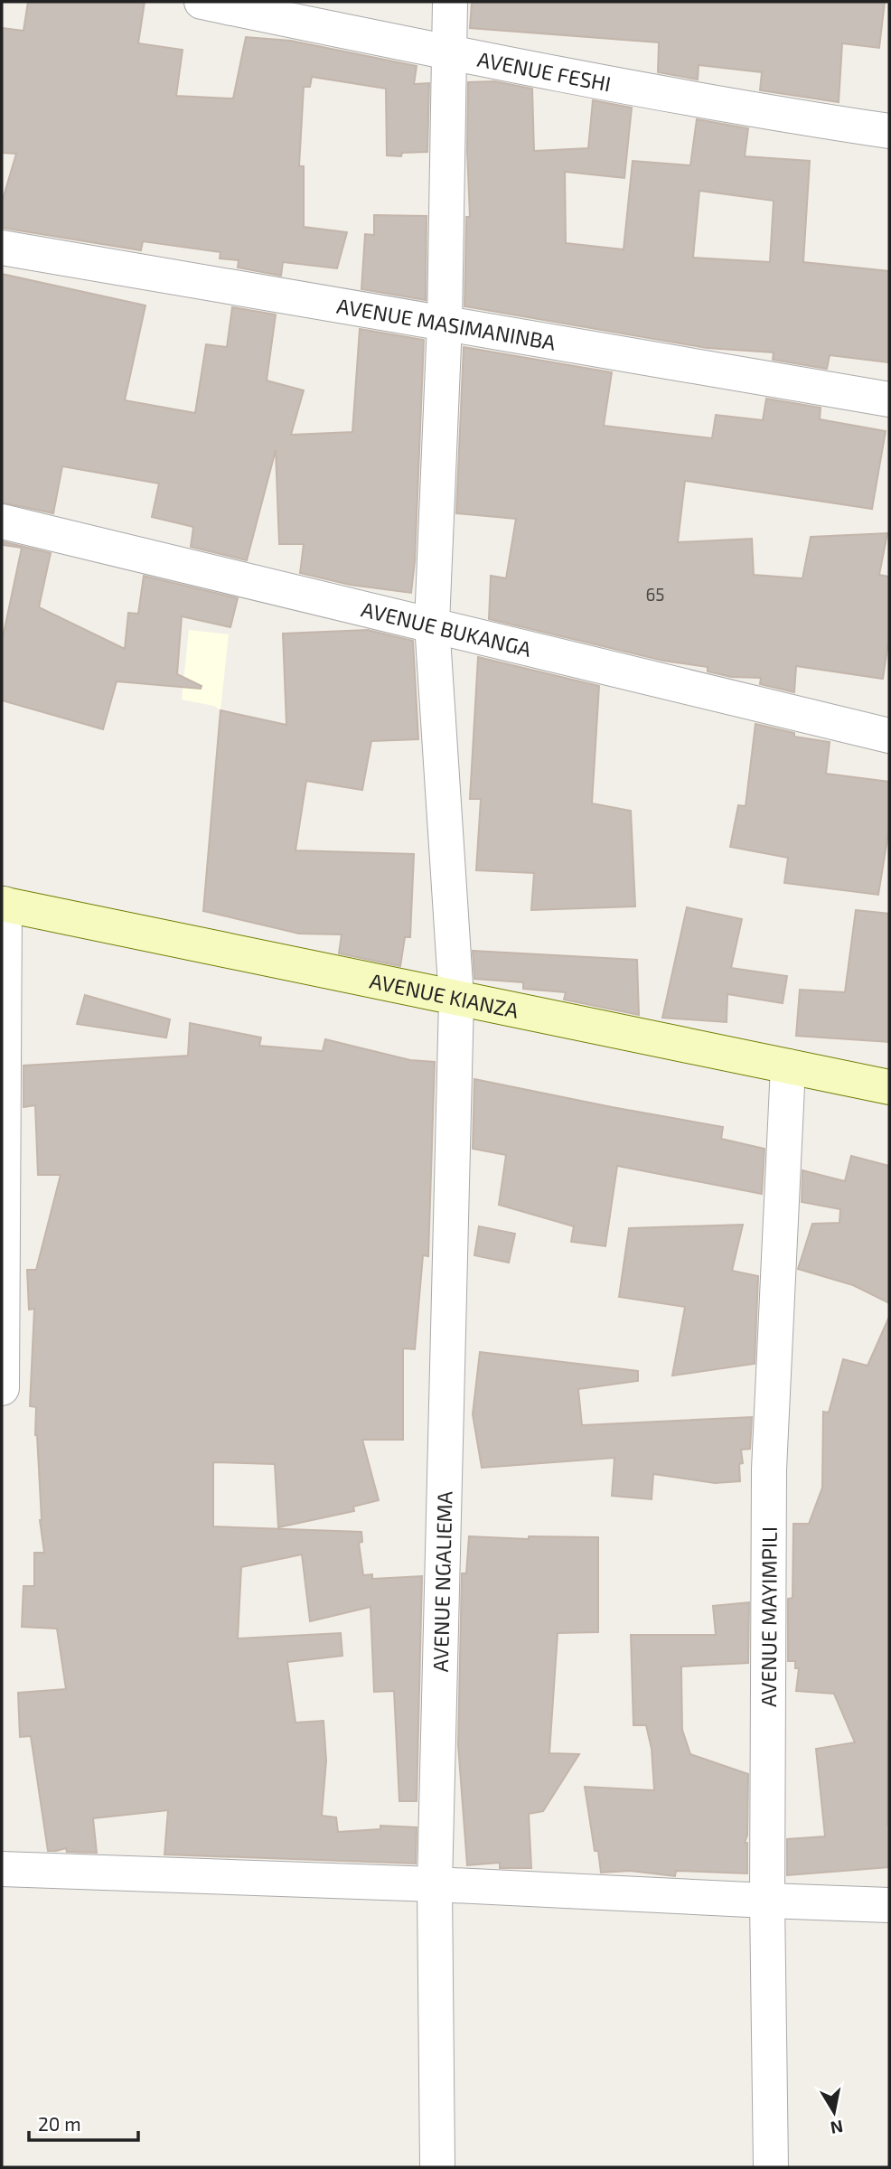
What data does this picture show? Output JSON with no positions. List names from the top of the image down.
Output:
{
  "streets": {
    "street": [
      "AVENUE FESHI",
      "AVENUE MASIMANINBA",
      "AVENUE BUKANGA",
      "AVENUE KIANZA",
      "AVENUE NGALIEMA",
      "AVENUE MAYIMPILI"
    ]
  },
  "crossings": [
    ["AVENUE FESHI", "AVENUE NGALIEMA"],
    ["AVENUE MASIMANINBA", "AVENUE NGALIEMA"],
    ["AVENUE BUKANGA", "AVENUE NGALIEMA"],
    ["AVENUE KIANZA", "AVENUE NGALIEMA"],
    ["AVENUE KIANZA", "AVENUE MAYIMPILI"]
  ],
  "house_numbers": ["65"],
  "scale_bar": "20 m",
  "north": "bottom"
}
